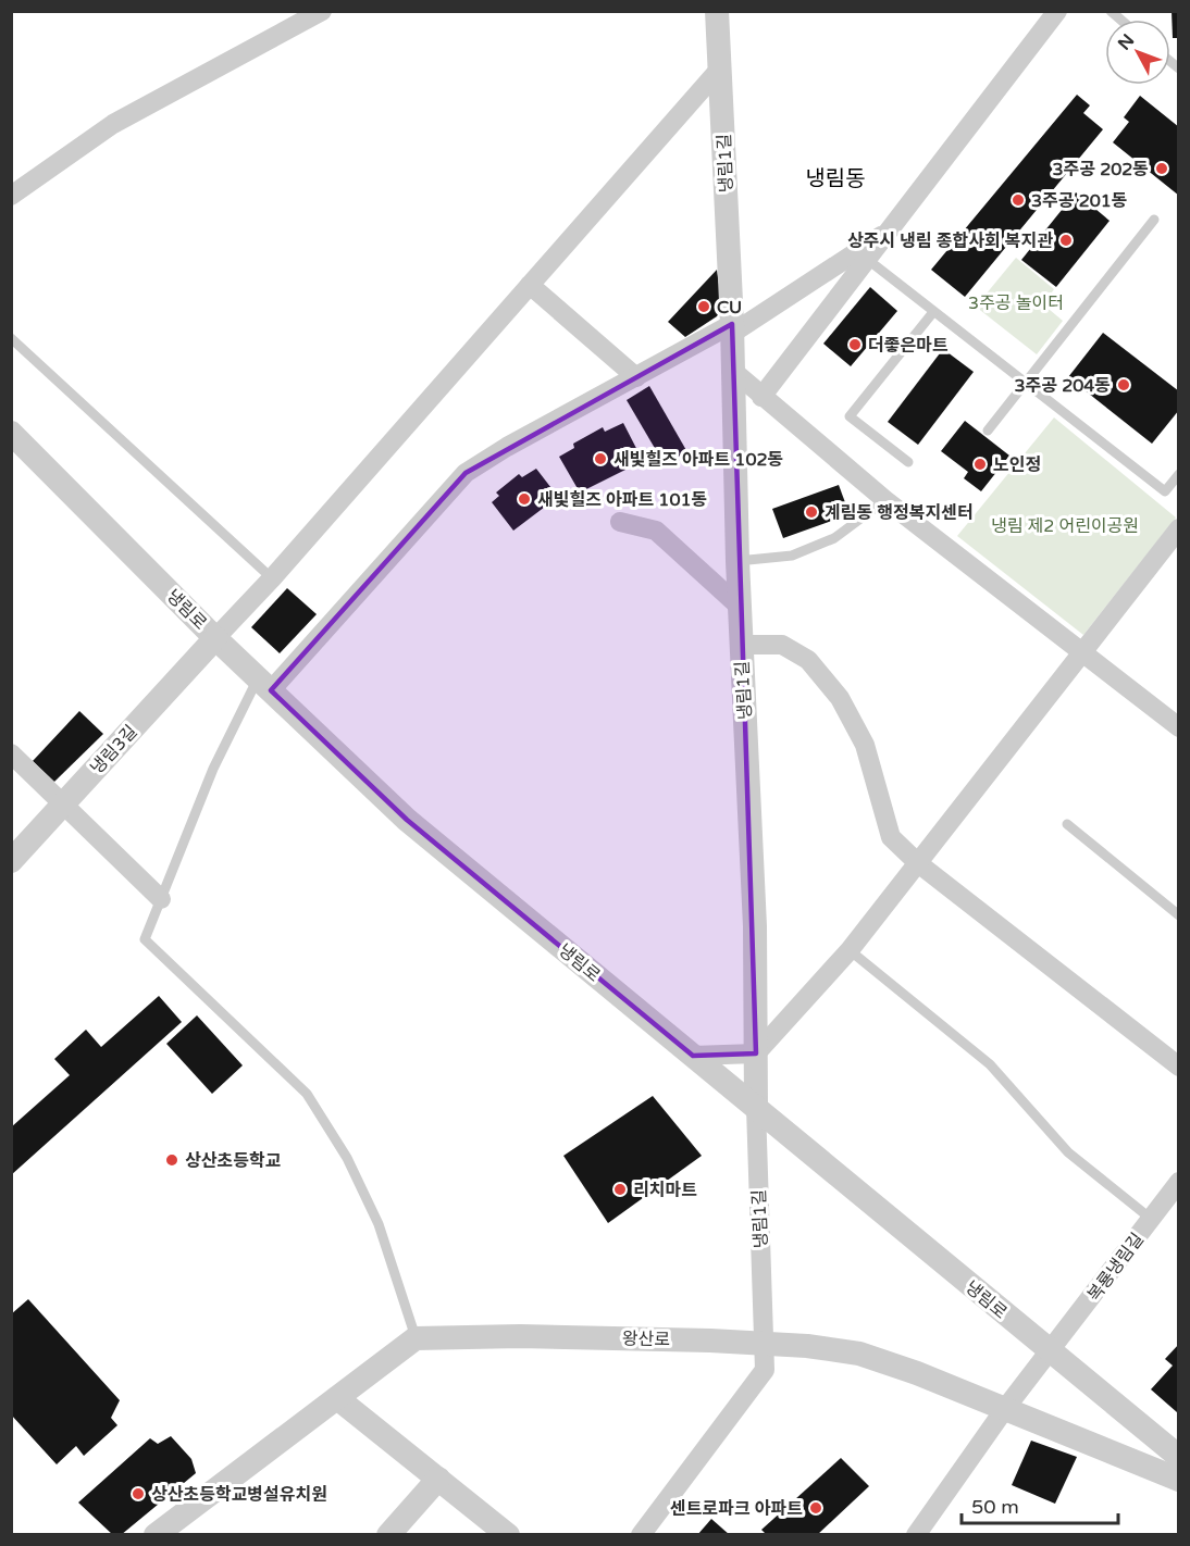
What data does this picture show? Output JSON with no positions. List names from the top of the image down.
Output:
{
  "streets": {
    "street": [
      "냉림1길",
      "냉림로",
      "냉림3길",
      "복룡냉림길",
      "왕산로"
    ]
  },
  "crossings": [
    ["냉림1길", "냉림로"],
    ["냉림1길", "왕산로"],
    ["냉림로", "냉림3길"],
    ["냉림로", "복룡냉림길"],
    ["냉림로", "왕산로"],
    ["복룡냉림길", "왕산로"]
  ],
  "districts": ["냉림동"],
  "parks": ["3주공 놀이터", "냉림 제2 어린이공원"],
  "places": [
    "3주공 202동",
    "3주공 201동",
    "상주시 냉림 종합사회 복지관",
    "CU",
    "더좋은마트",
    "3주공 204동",
    "새빛힐즈 아파트 102동",
    "노인정",
    "새빛힐즈 아파트 101동",
    "계림동 행정복지센터",
    "상산초등학교",
    "리치마트",
    "상산초등학교병설유치원",
    "센트로파크 아파트"
  ],
  "scale_bar": "50 m",
  "north": "top left"
}
